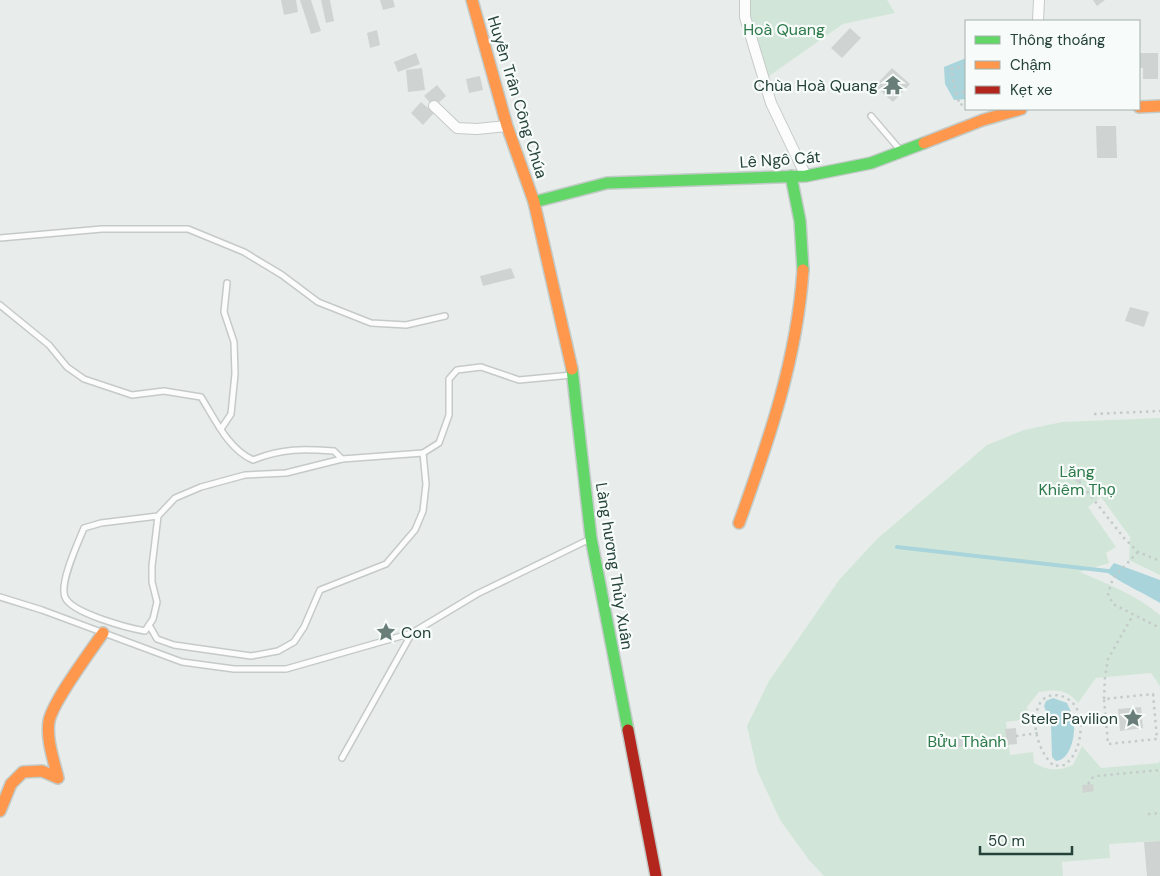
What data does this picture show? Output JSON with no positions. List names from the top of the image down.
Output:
{
  "streets": {
    "street": ["Huyền Trân Công Chúa", "Lê Ngô Cát", "Làng hương Thủy Xuân"]
  },
  "crossings": [
    ["Huyền Trân Công Chúa", "Lê Ngô Cát"],
    ["Huyền Trân Công Chúa", "Làng hương Thủy Xuân"],
    ["Lê Ngô Cát", "Làng hương Thủy Xuân"]
  ],
  "parks": ["Hoà Quang", "Lăng Khiêm Thọ", "Bửu Thành"],
  "places": {
    "temple": ["Chùa Hoà Quang"],
    "place": ["Con", "Stele Pavilion"]
  },
  "legend": ["Thông thoáng", "Chậm", "Kẹt xe"],
  "scale_bar": "50 m"
}
